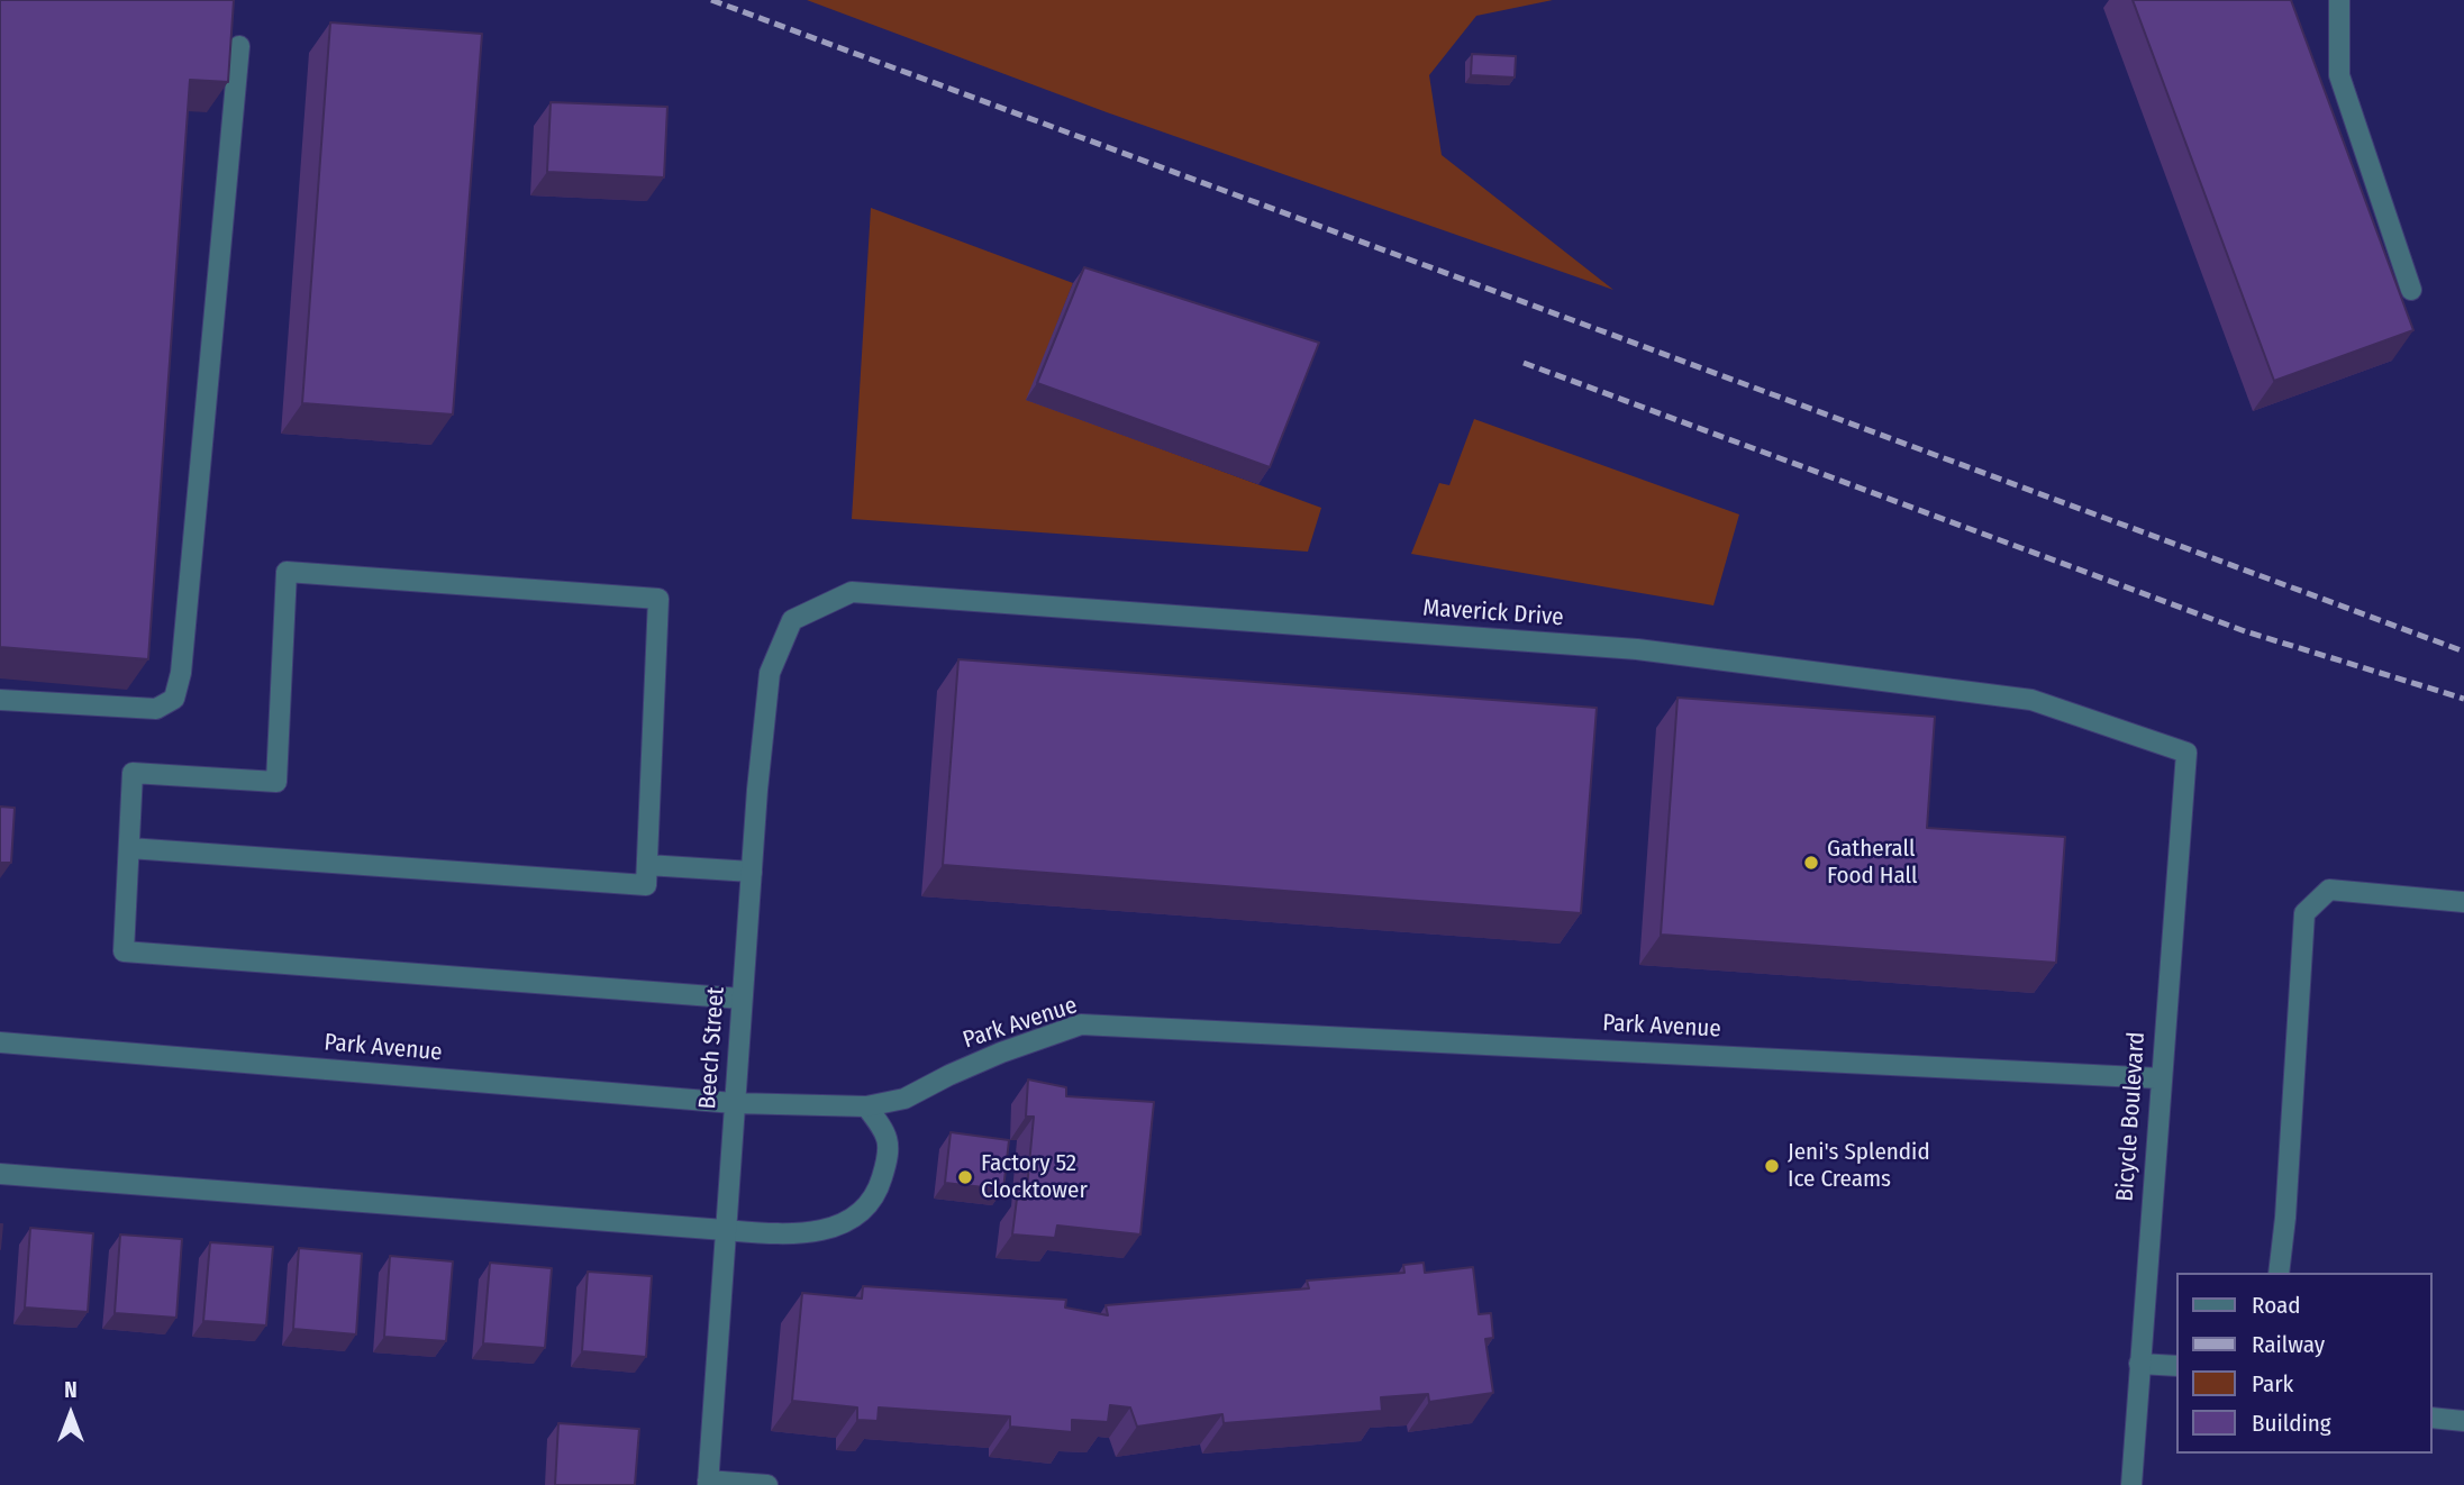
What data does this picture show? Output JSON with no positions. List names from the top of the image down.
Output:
{
  "streets": {
    "street": [
      "Maverick Drive",
      "Park Avenue",
      "Beech Street",
      "Bicycle Boulevard"
    ]
  },
  "crossings": [
    ["Maverick Drive", "Beech Street"],
    ["Maverick Drive", "Bicycle Boulevard"],
    ["Park Avenue", "Beech Street"],
    ["Park Avenue", "Bicycle Boulevard"]
  ],
  "places": ["Gatherall Food Hall", "Jeni's Splendid Ice Creams", "Factory 52 Clocktower"],
  "legend": [
    "Road",
    "Railway",
    "Park",
    "Building"
  ],
  "north": "top"
}
